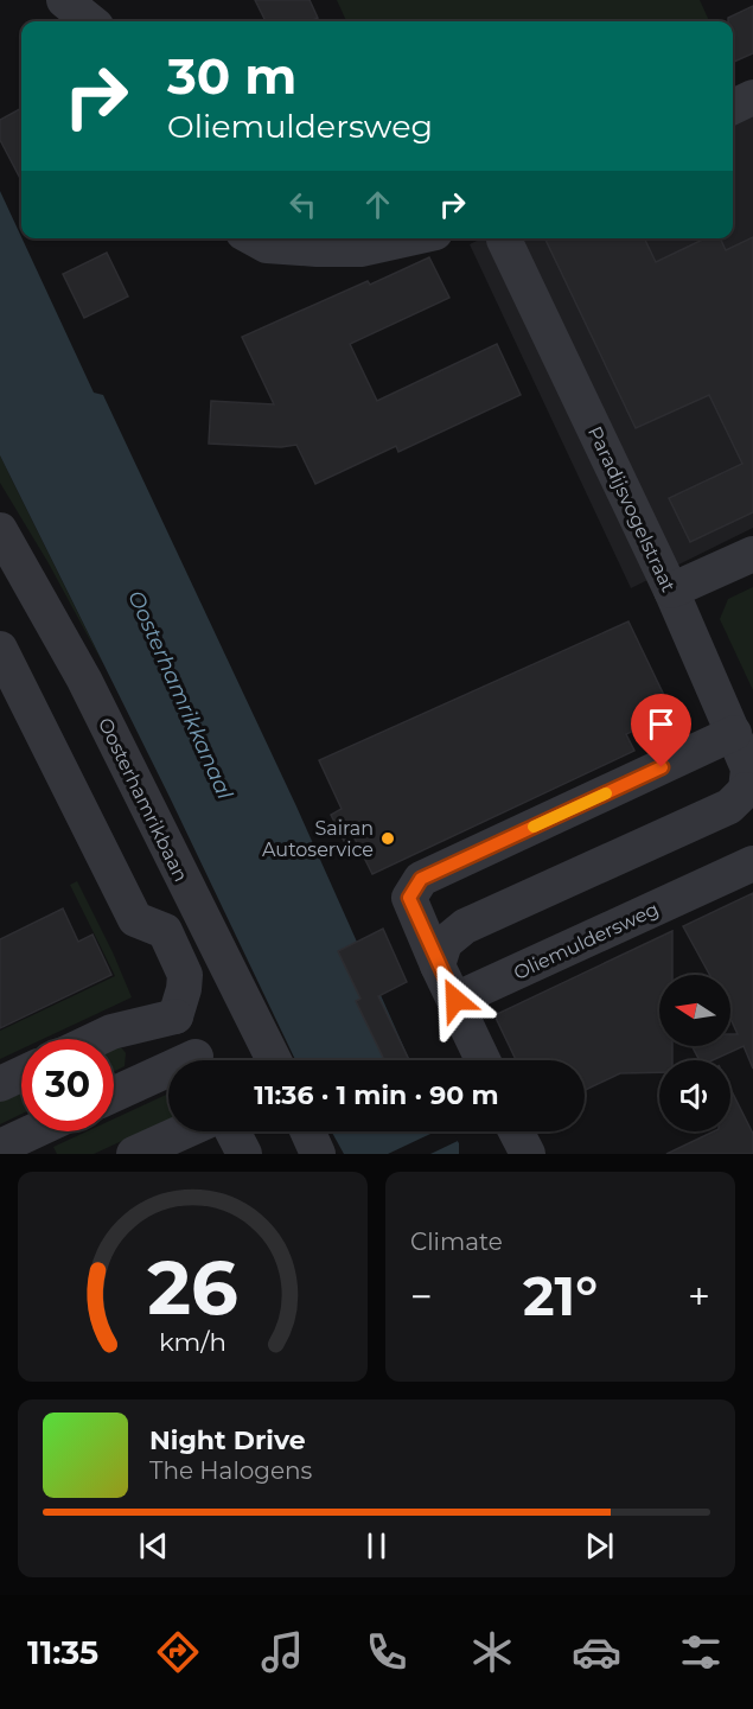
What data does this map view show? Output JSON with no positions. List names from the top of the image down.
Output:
{
  "streets": {
    "street": ["Paradijsvogelstraat", "Oosterhamrikbaan", "Oliemuldersweg"]
  },
  "water": ["Oosterhamrikkanaal"],
  "places": ["Sairan Autoservice"],
  "north": "left",
  "page": {
    "turn": ["30 m", "Oliemuldersweg"],
    "limit": "30",
    "trip": "11:36 · 1 min · 90 m",
    "tile": "Climate",
    "heat": ["−", "21°", "+"],
    "song": ["Night Drive", "The Halogens"],
    "tabs": "11:35",
    "gauge": ["26", "km/h"]
  }
}
